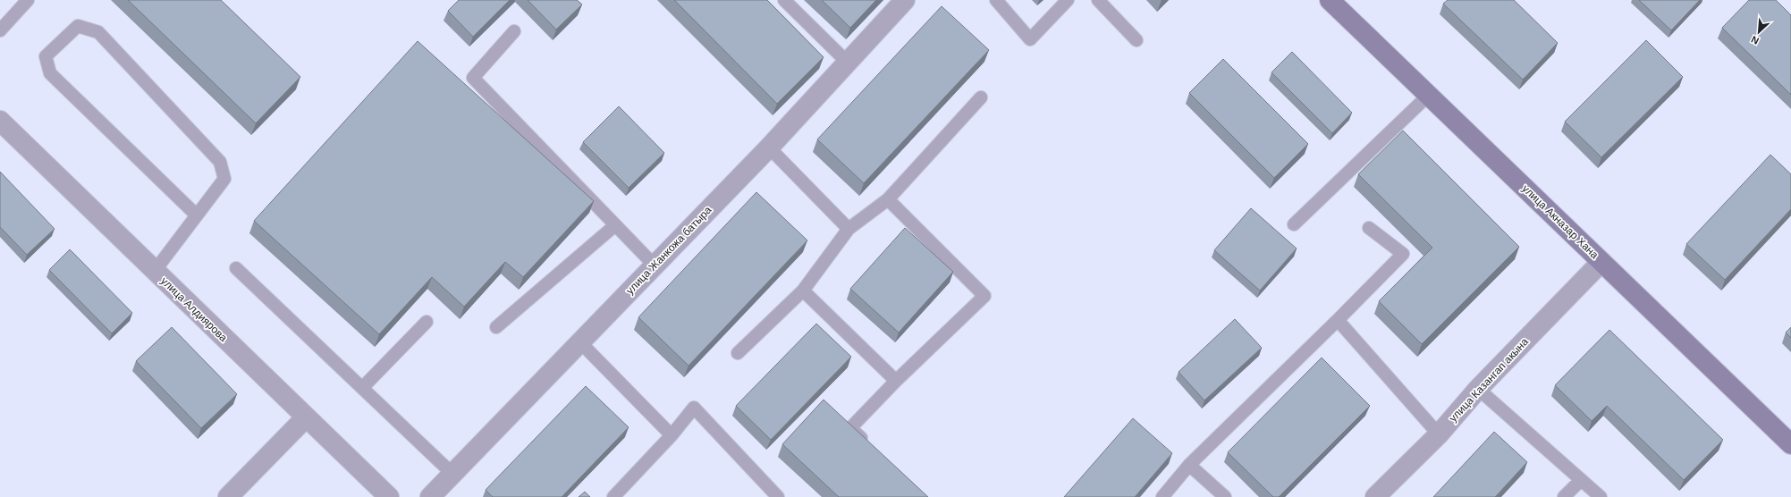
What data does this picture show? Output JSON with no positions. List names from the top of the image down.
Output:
{
  "streets": {
    "main road": ["улица Акназар Хана"],
    "street": ["улица Жанкожа батыра", "улица Алдиярова", "улица Казангап акына"]
  },
  "crossings": [
    ["улица Акназар Хана", "улица Казангап акына"]
  ],
  "north": "bottom left"
}
